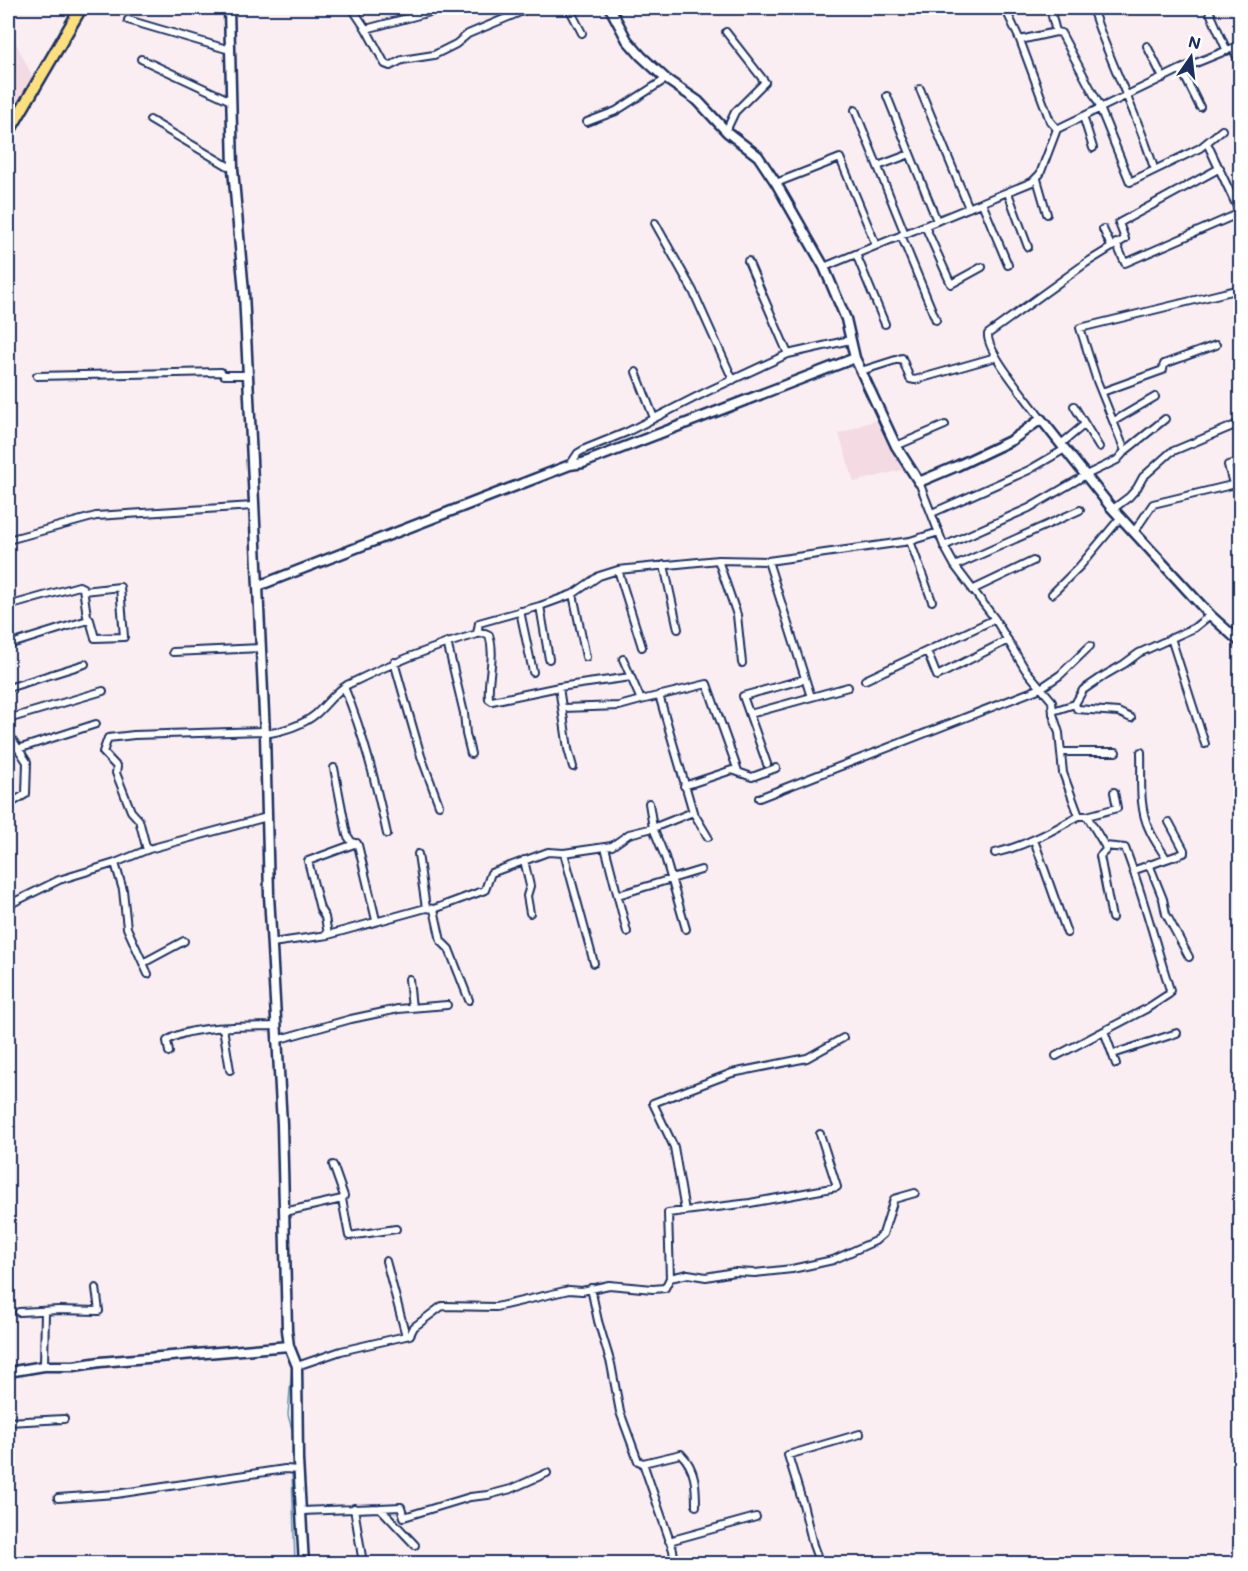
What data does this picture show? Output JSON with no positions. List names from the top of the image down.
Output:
{
  "north": "top"
}
